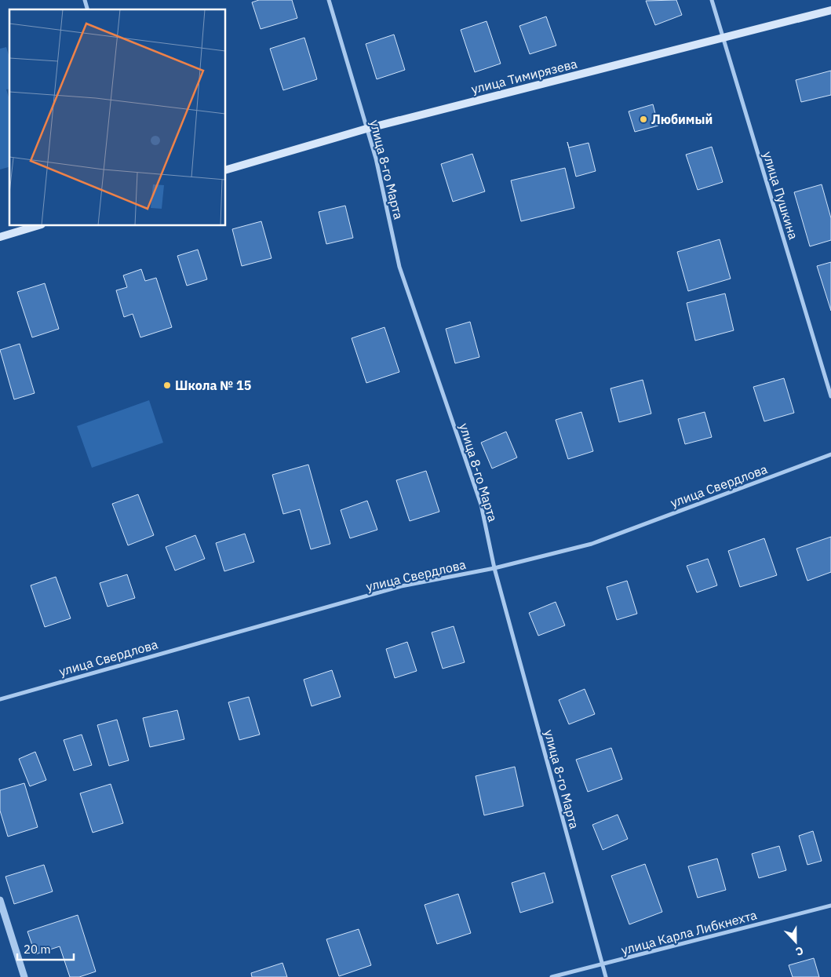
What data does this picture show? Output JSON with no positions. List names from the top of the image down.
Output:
{
  "streets": {
    "main road": ["улица Тимирязева"],
    "street": [
      "улица 8-го Марта",
      "улица Пушкина",
      "улица Свердлова",
      "улица Карла Либкнехта"
    ]
  },
  "crossings": [
    ["улица Тимирязева", "улица 8-го Марта"],
    ["улица Тимирязева", "улица Пушкина"],
    ["улица 8-го Марта", "улица Свердлова"],
    ["улица 8-го Марта", "улица Карла Либкнехта"]
  ],
  "places": ["Любимый", "Школа № 15"],
  "scale_bar": "20 m",
  "north": "bottom"
}
